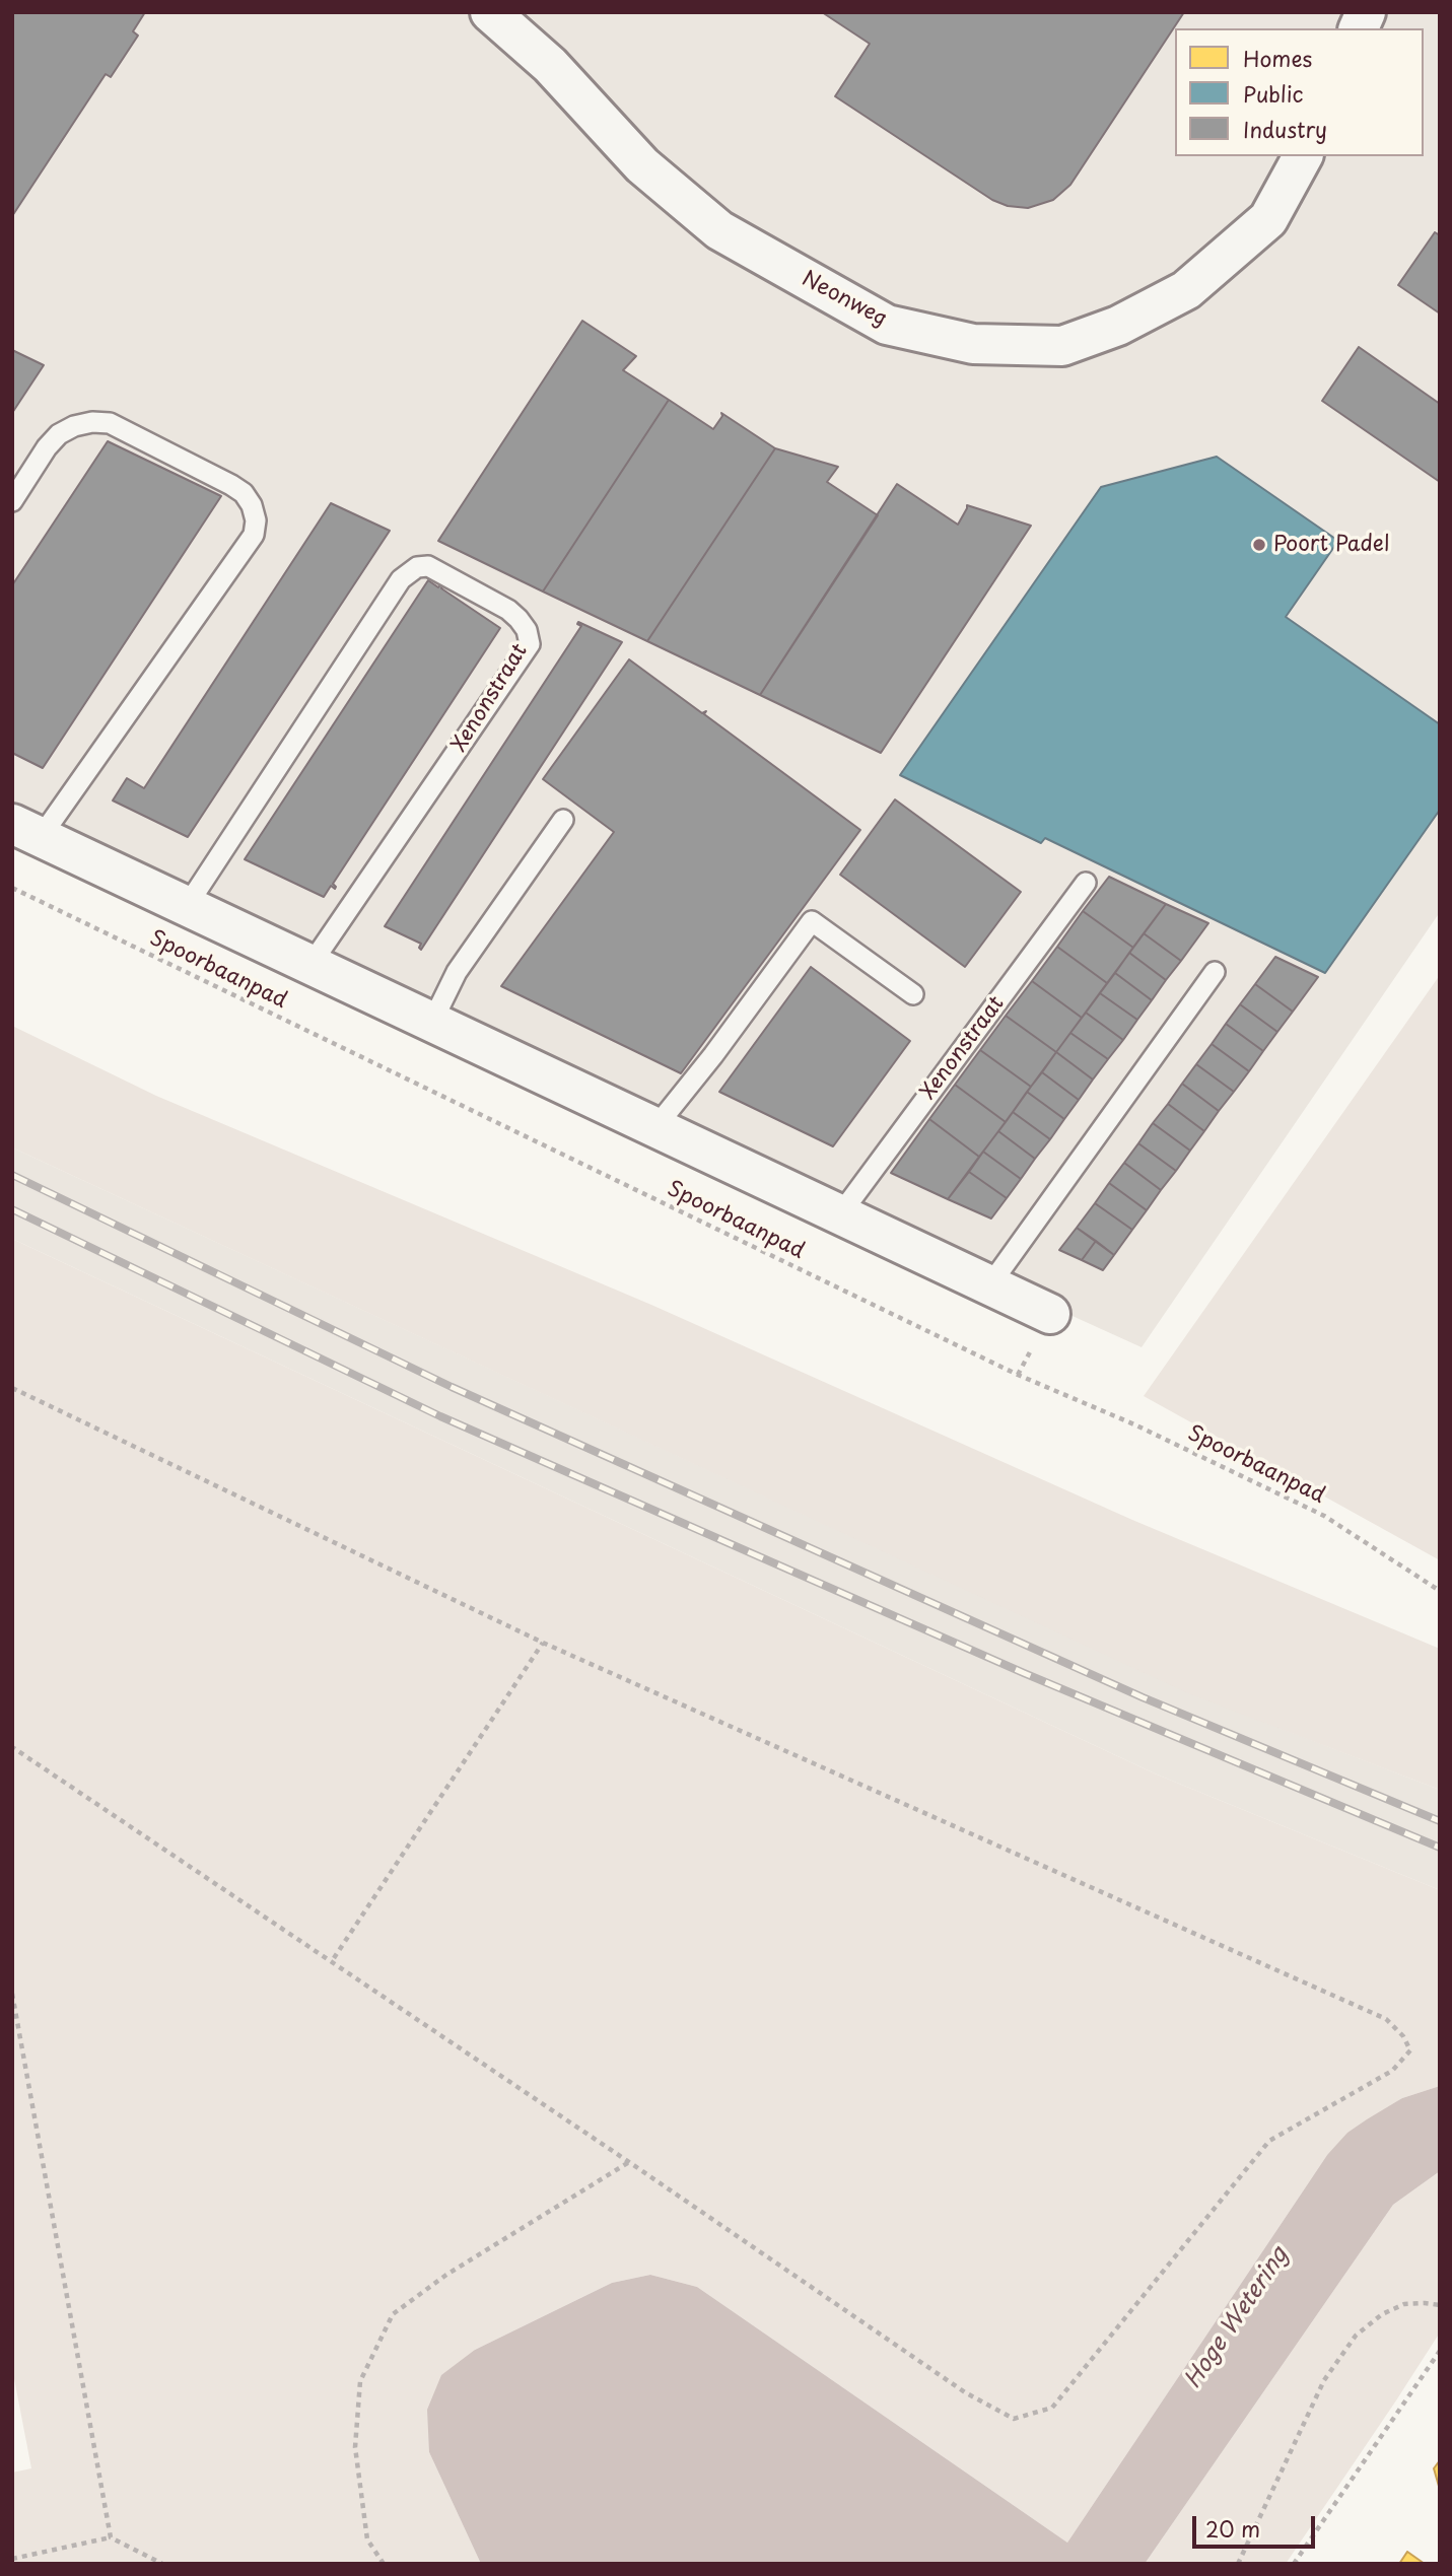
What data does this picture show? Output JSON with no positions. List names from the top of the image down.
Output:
{
  "streets": {
    "street": ["Neonweg"],
    "lane": ["Xenonstraat"],
    "path": ["Spoorbaanpad"]
  },
  "water": ["Hoge Wetering"],
  "places": ["Poort Padel"],
  "legend": ["Homes", "Public", "Industry"],
  "scale_bar": "20 m"
}
